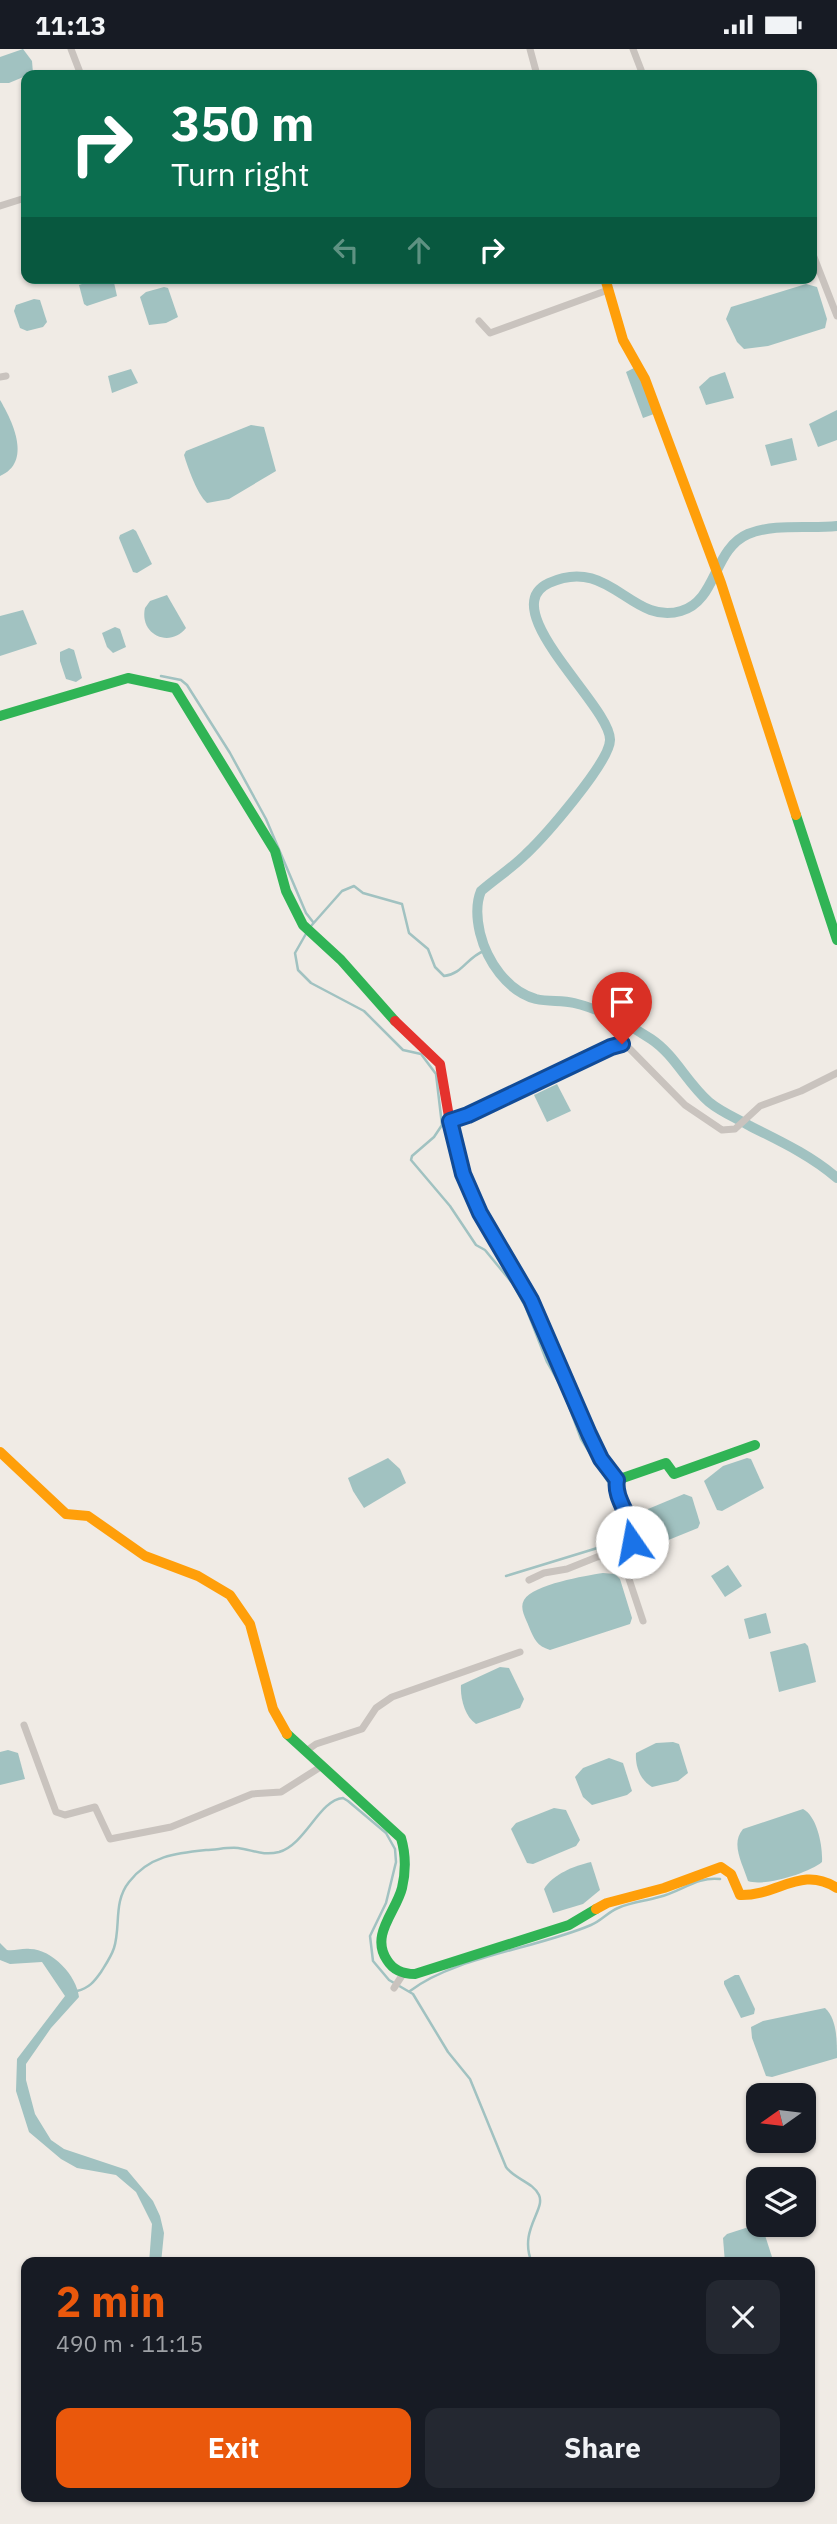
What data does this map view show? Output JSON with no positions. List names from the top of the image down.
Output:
{
  "north": "left",
  "page": {
    "status": "11:13",
    "turn": ["350 m", "Turn right"],
    "heading": ["2 min", "490 m · 11:15"],
    "buttons": ["Exit", "Share"]
  }
}
